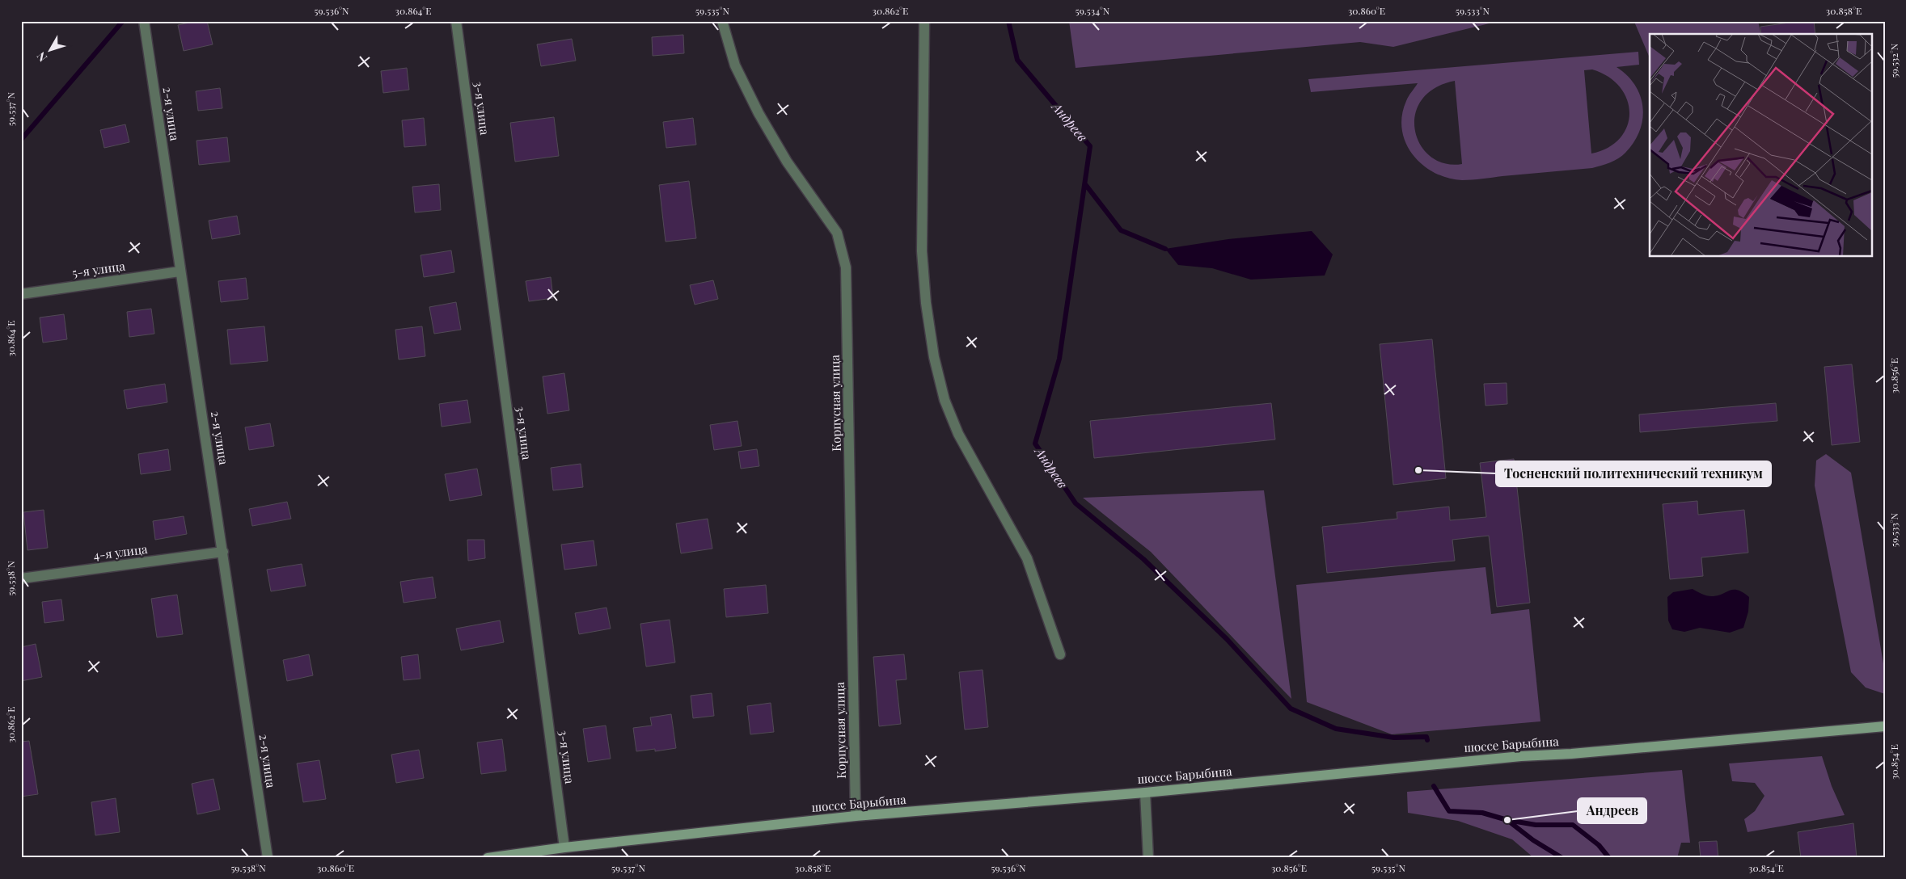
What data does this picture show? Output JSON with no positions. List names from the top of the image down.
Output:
{
  "streets": {
    "main road": ["шоссе Барыбина"],
    "street": [
      "3-я улица",
      "2-я улица",
      "5-я улица",
      "Корпусная улица",
      "4-я улица"
    ]
  },
  "crossings": [
    ["3-я улица", "шоссе Барыбина"],
    ["2-я улица", "5-я улица"],
    ["2-я улица", "4-я улица"],
    ["Корпусная улица", "шоссе Барыбина"]
  ],
  "water": ["Андреев"],
  "places": ["Тосненский политехнический техникум", "Андреев"],
  "north": "bottom left",
  "coordinates": [
    "59.536°N",
    "30.864°E",
    "59.535°N",
    "30.862°E",
    "59.534°N",
    "30.860°E",
    "59.533°N",
    "30.858°E",
    "59.532°N",
    "59.537°N",
    "30.856°E",
    "59.538°N",
    "30.854°E"
  ]
}
